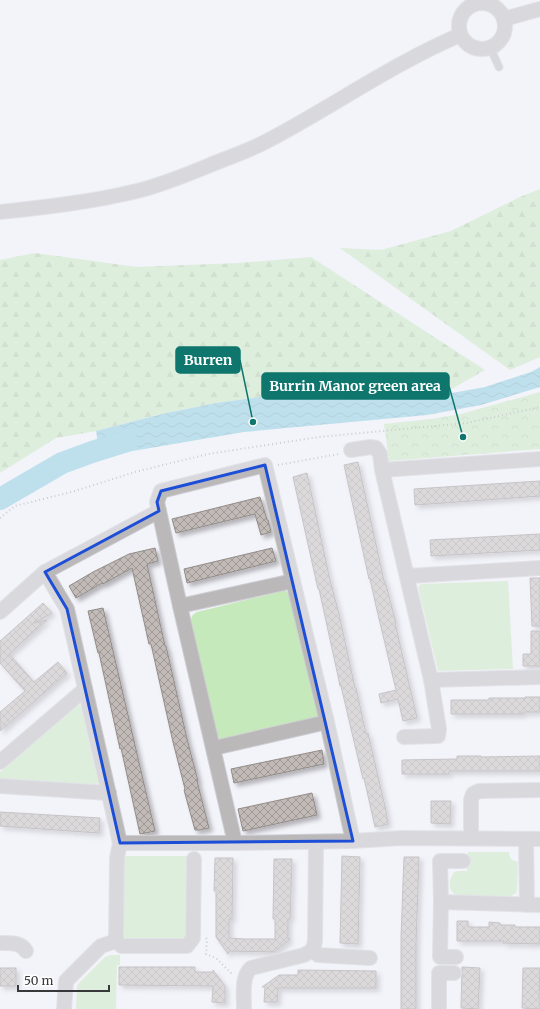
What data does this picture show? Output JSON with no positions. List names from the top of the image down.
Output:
{
  "places": ["Burren", "Burrin Manor green area"],
  "scale_bar": "50 m"
}
